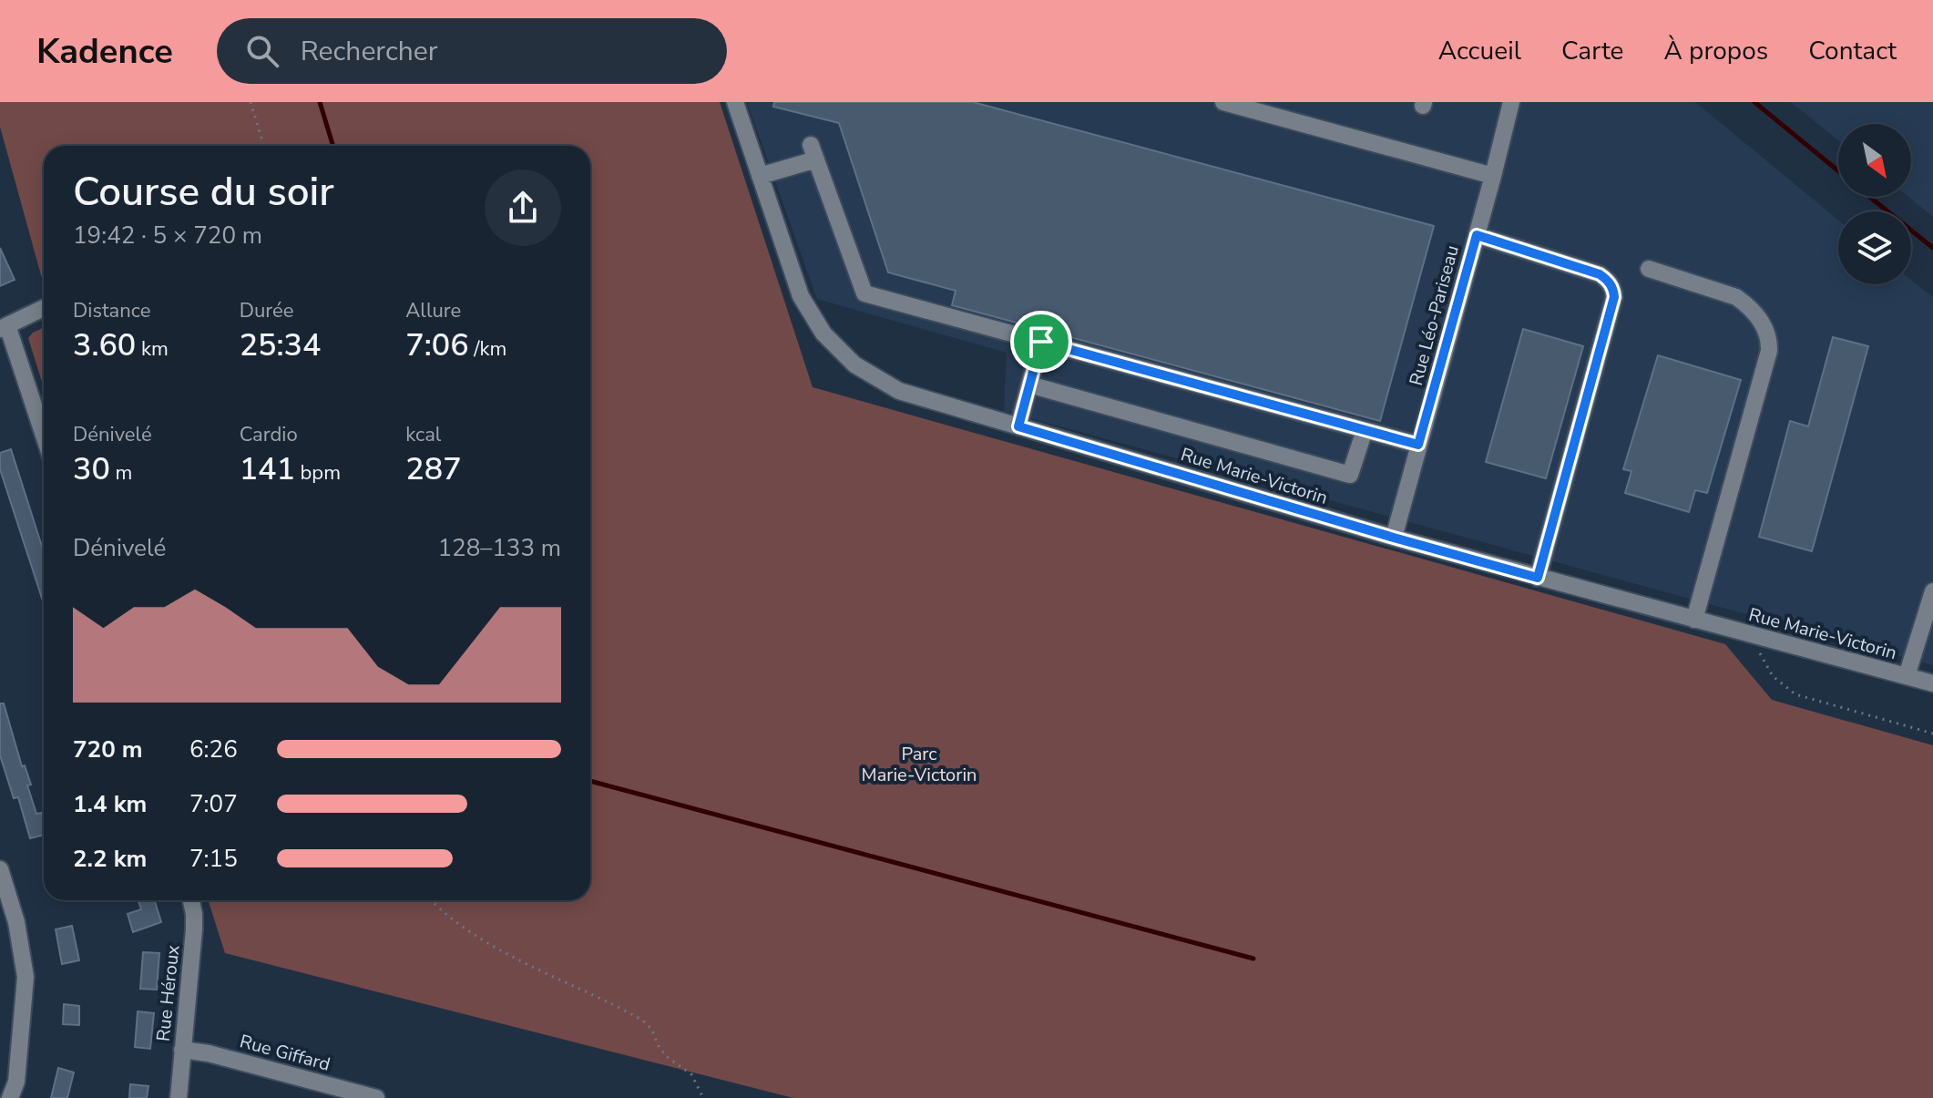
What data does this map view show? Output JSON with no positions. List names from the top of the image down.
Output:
{
  "streets": {
    "street": [
      "Rue Léo-Pariseau",
      "Rue Marie-Victorin",
      "Rue Héroux",
      "Rue Giffard"
    ]
  },
  "crossings": [
    ["Rue Léo-Pariseau", "Rue Marie-Victorin"],
    ["Rue Héroux", "Rue Giffard"]
  ],
  "parks": ["Parc Marie-Victorin"],
  "north": "bottom right",
  "page": {
    "header": "Kadence",
    "search": "Rechercher",
    "nav": [
      "Accueil",
      "Carte",
      "À propos",
      "Contact"
    ],
    "heading": ["Course du soir", "19:42 · 5 × 720 m"],
    "stats": [
      ["Distance", "3.60 km"],
      ["Durée", "25:34"],
      ["Allure", "7:06 /km"],
      ["Dénivelé", "30 m"],
      ["Cardio", "141 bpm"],
      ["kcal", "287"]
    ],
    "chart": ["Dénivelé", "128–133 m"],
    "list": [
      {
        "name": "720 m",
        "note": "6:26"
      },
      {
        "name": "1.4 km",
        "note": "7:07"
      },
      {
        "name": "2.2 km",
        "note": "7:15"
      }
    ]
  }
}
